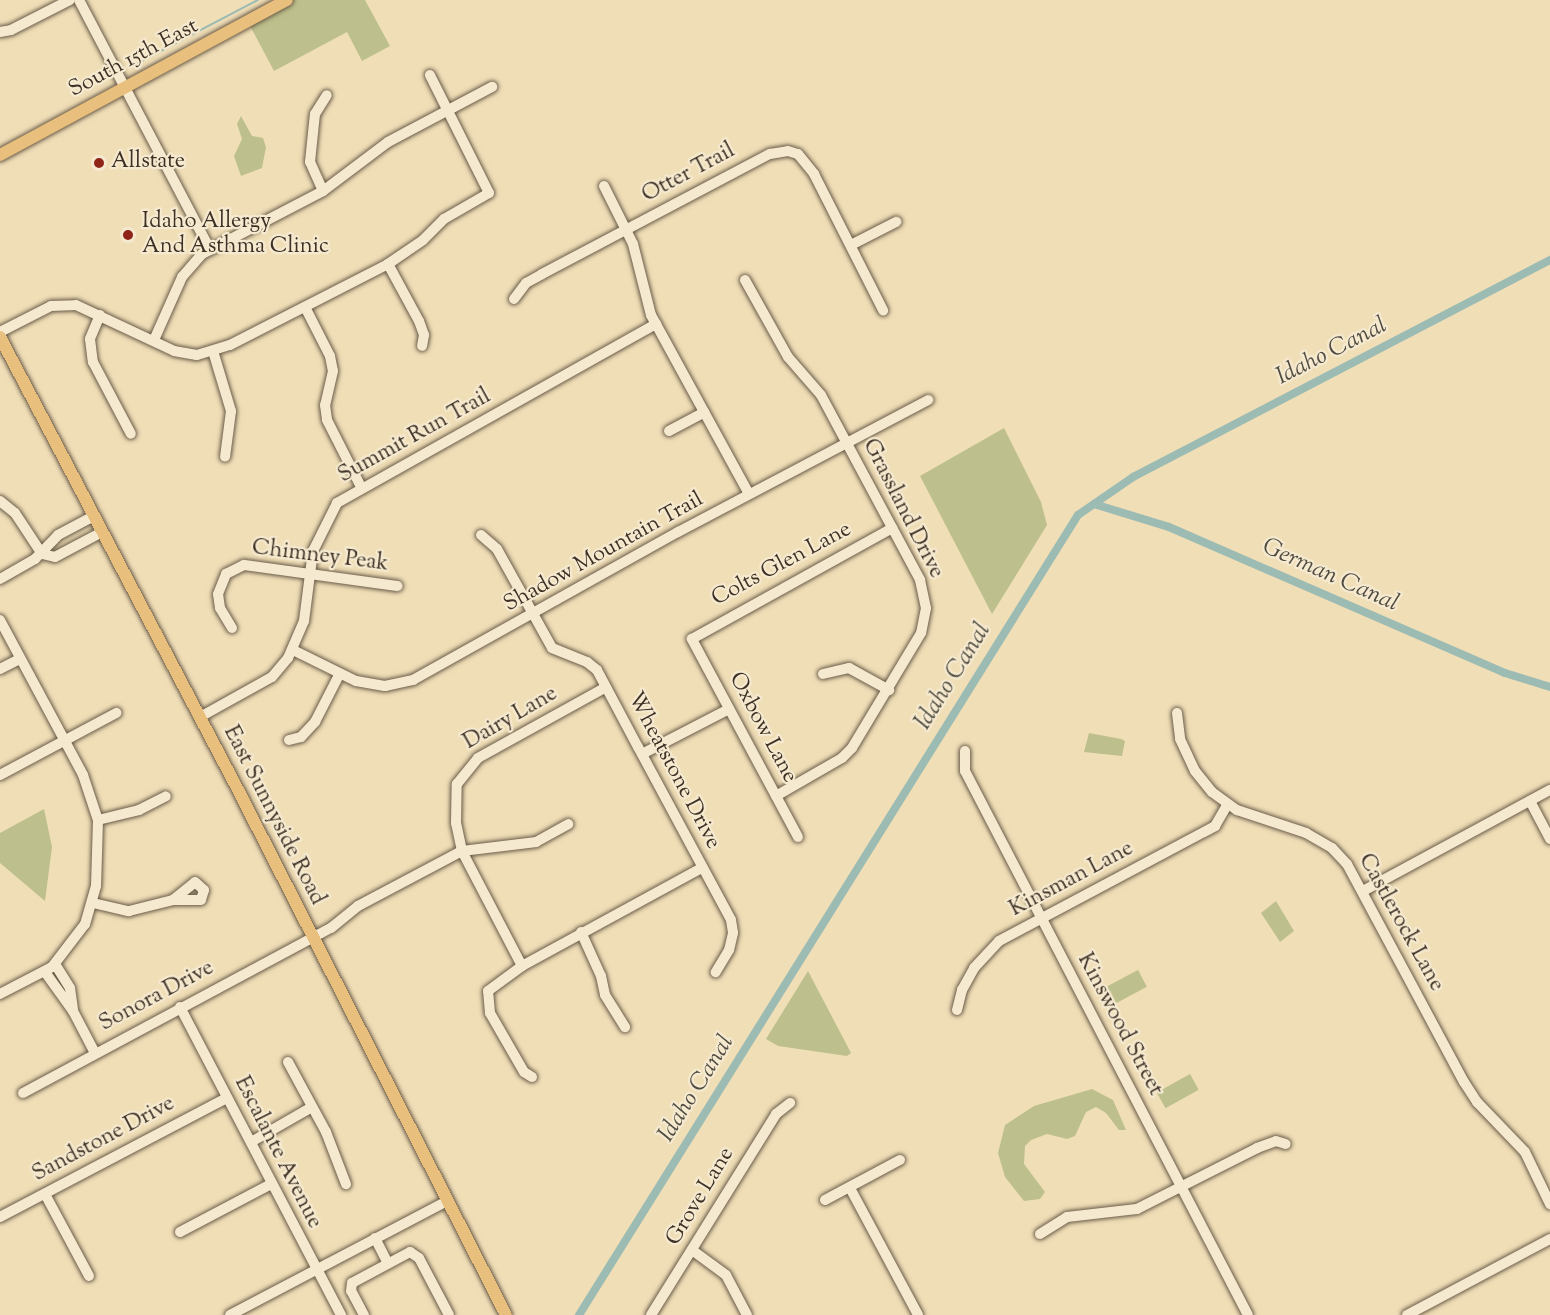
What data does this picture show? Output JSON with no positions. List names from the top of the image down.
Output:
{
  "streets": {
    "main road": ["South 15th East", "East Sunnyside Road"],
    "street": [
      "Otter Trail",
      "Summit Run Trail",
      "Grassland Drive",
      "Shadow Mountain Trail",
      "Chimney Peak",
      "Colts Glen Lane",
      "Dairy Lane",
      "Oxbow Lane",
      "Wheatstone Drive",
      "Kinsman Lane",
      "Castlerock Lane",
      "Sonora Drive",
      "Kinswood Street",
      "Sandstone Drive",
      "Escalante Avenue",
      "Grove Lane"
    ]
  },
  "crossings": [
    ["Summit Run Trail", "Shadow Mountain Trail"],
    ["Summit Run Trail", "Chimney Peak"],
    ["Summit Run Trail", "East Sunnyside Road"],
    ["Grassland Drive", "Shadow Mountain Trail"],
    ["Grassland Drive", "Colts Glen Lane"],
    ["Grassland Drive", "Oxbow Lane"],
    ["Shadow Mountain Trail", "Wheatstone Drive"],
    ["Colts Glen Lane", "Oxbow Lane"],
    ["Dairy Lane", "Wheatstone Drive"],
    ["Dairy Lane", "Sonora Drive"],
    ["East Sunnyside Road", "Sonora Drive"],
    ["Kinsman Lane", "Castlerock Lane"],
    ["Kinsman Lane", "Kinswood Street"],
    ["Sonora Drive", "Escalante Avenue"],
    ["Sandstone Drive", "Escalante Avenue"]
  ],
  "water": ["Idaho Canal", "German Canal"],
  "places": ["Allstate", "Idaho Allergy And Asthma Clinic"]
}
